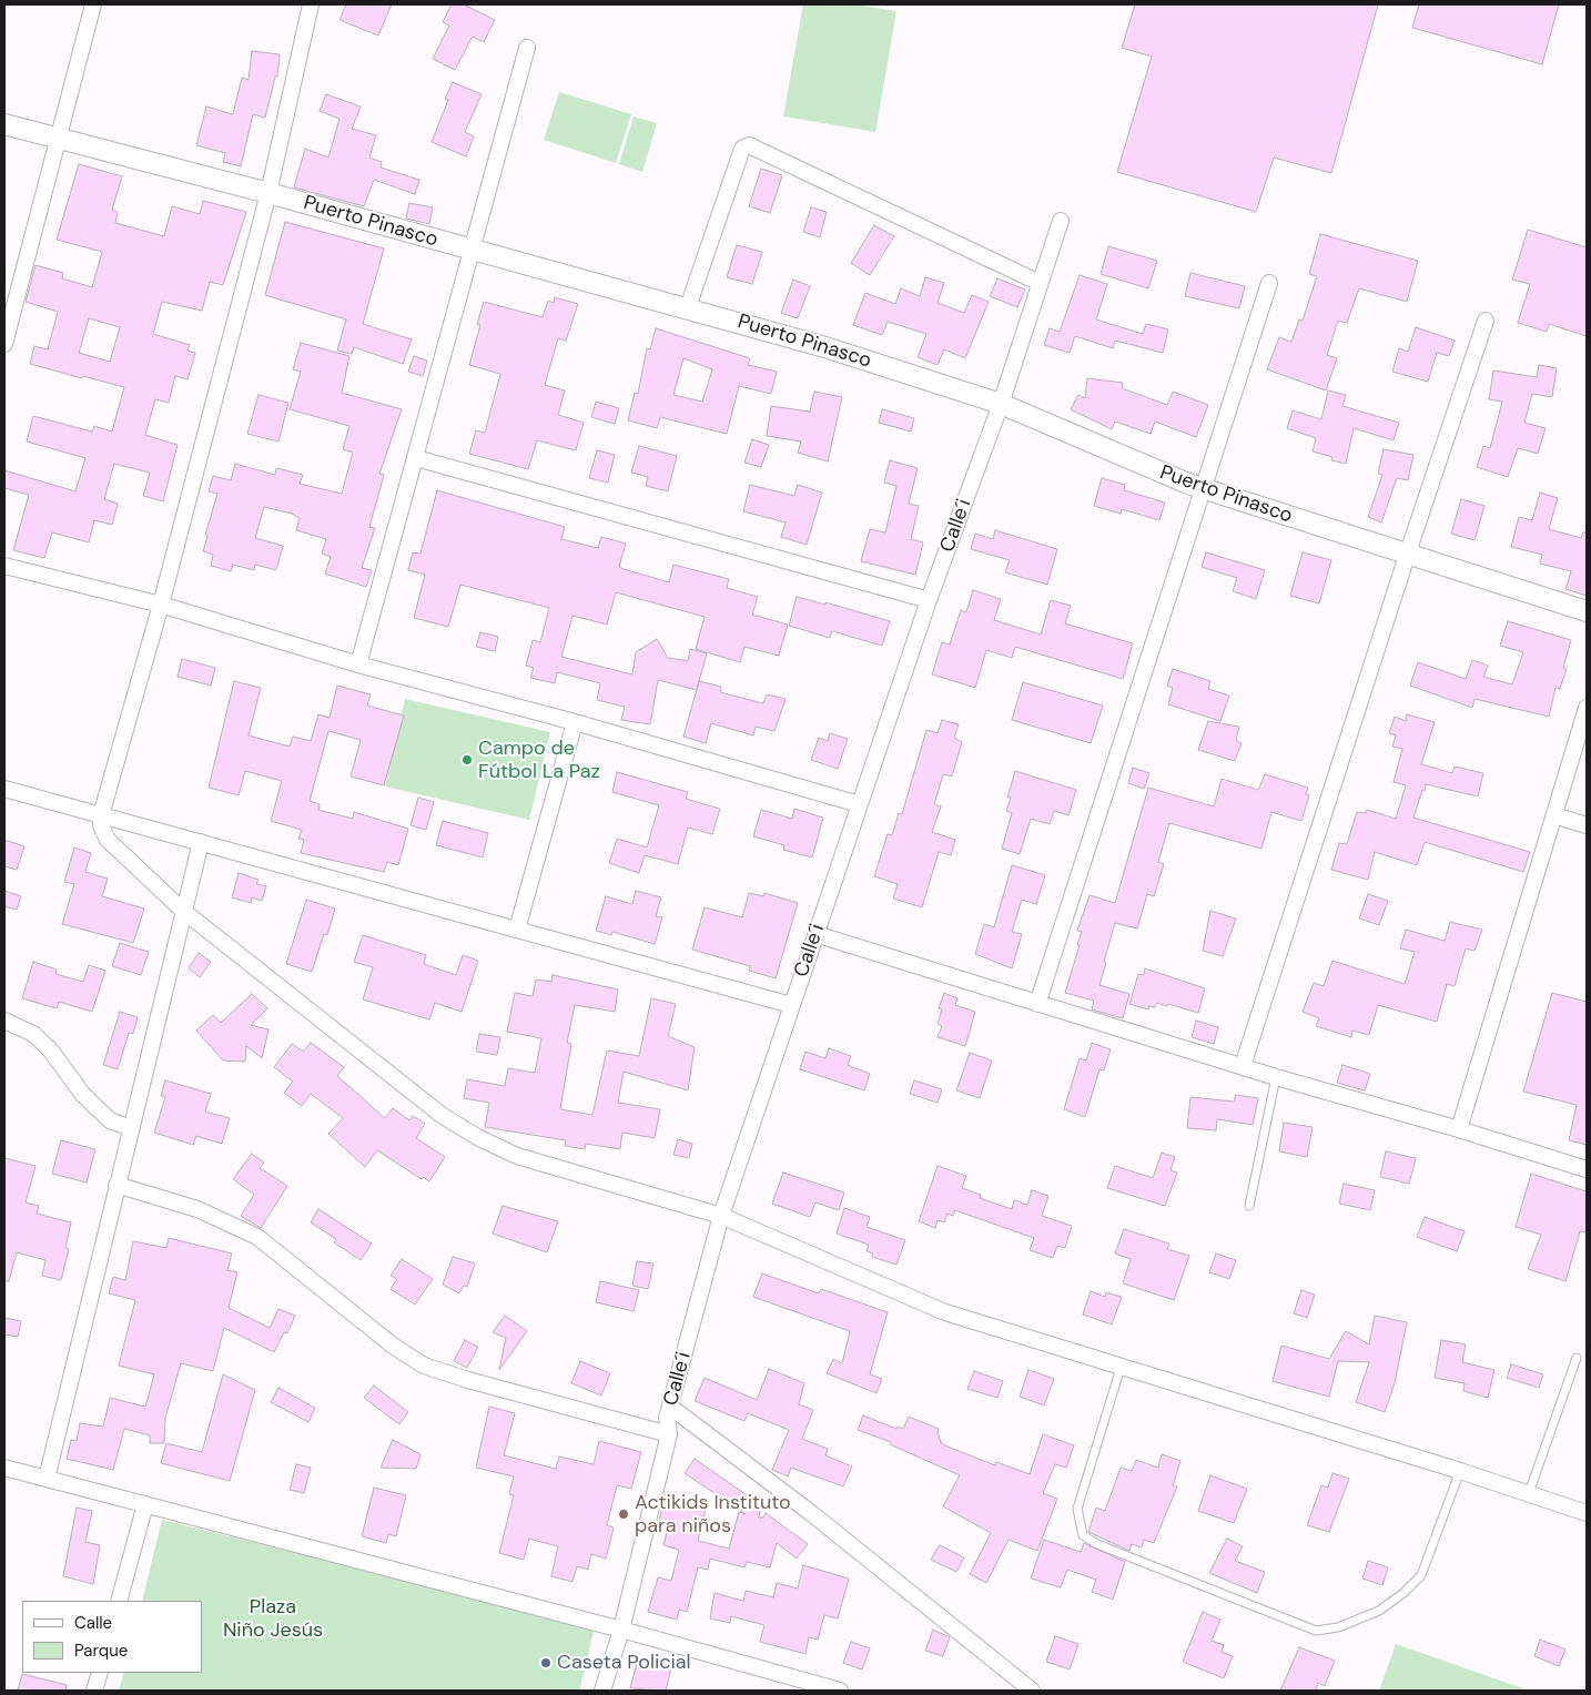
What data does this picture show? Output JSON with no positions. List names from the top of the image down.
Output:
{
  "streets": {
    "street": ["Puerto Pinasco", "Calle´i"]
  },
  "crossings": [
    ["Puerto Pinasco", "Calle´i"]
  ],
  "parks": ["Plaza Niño Jesús"],
  "places": ["Campo de Fútbol La Paz", "Actikids Instituto para niños", "Caseta Policial"],
  "legend": ["Calle", "Parque"]
}
